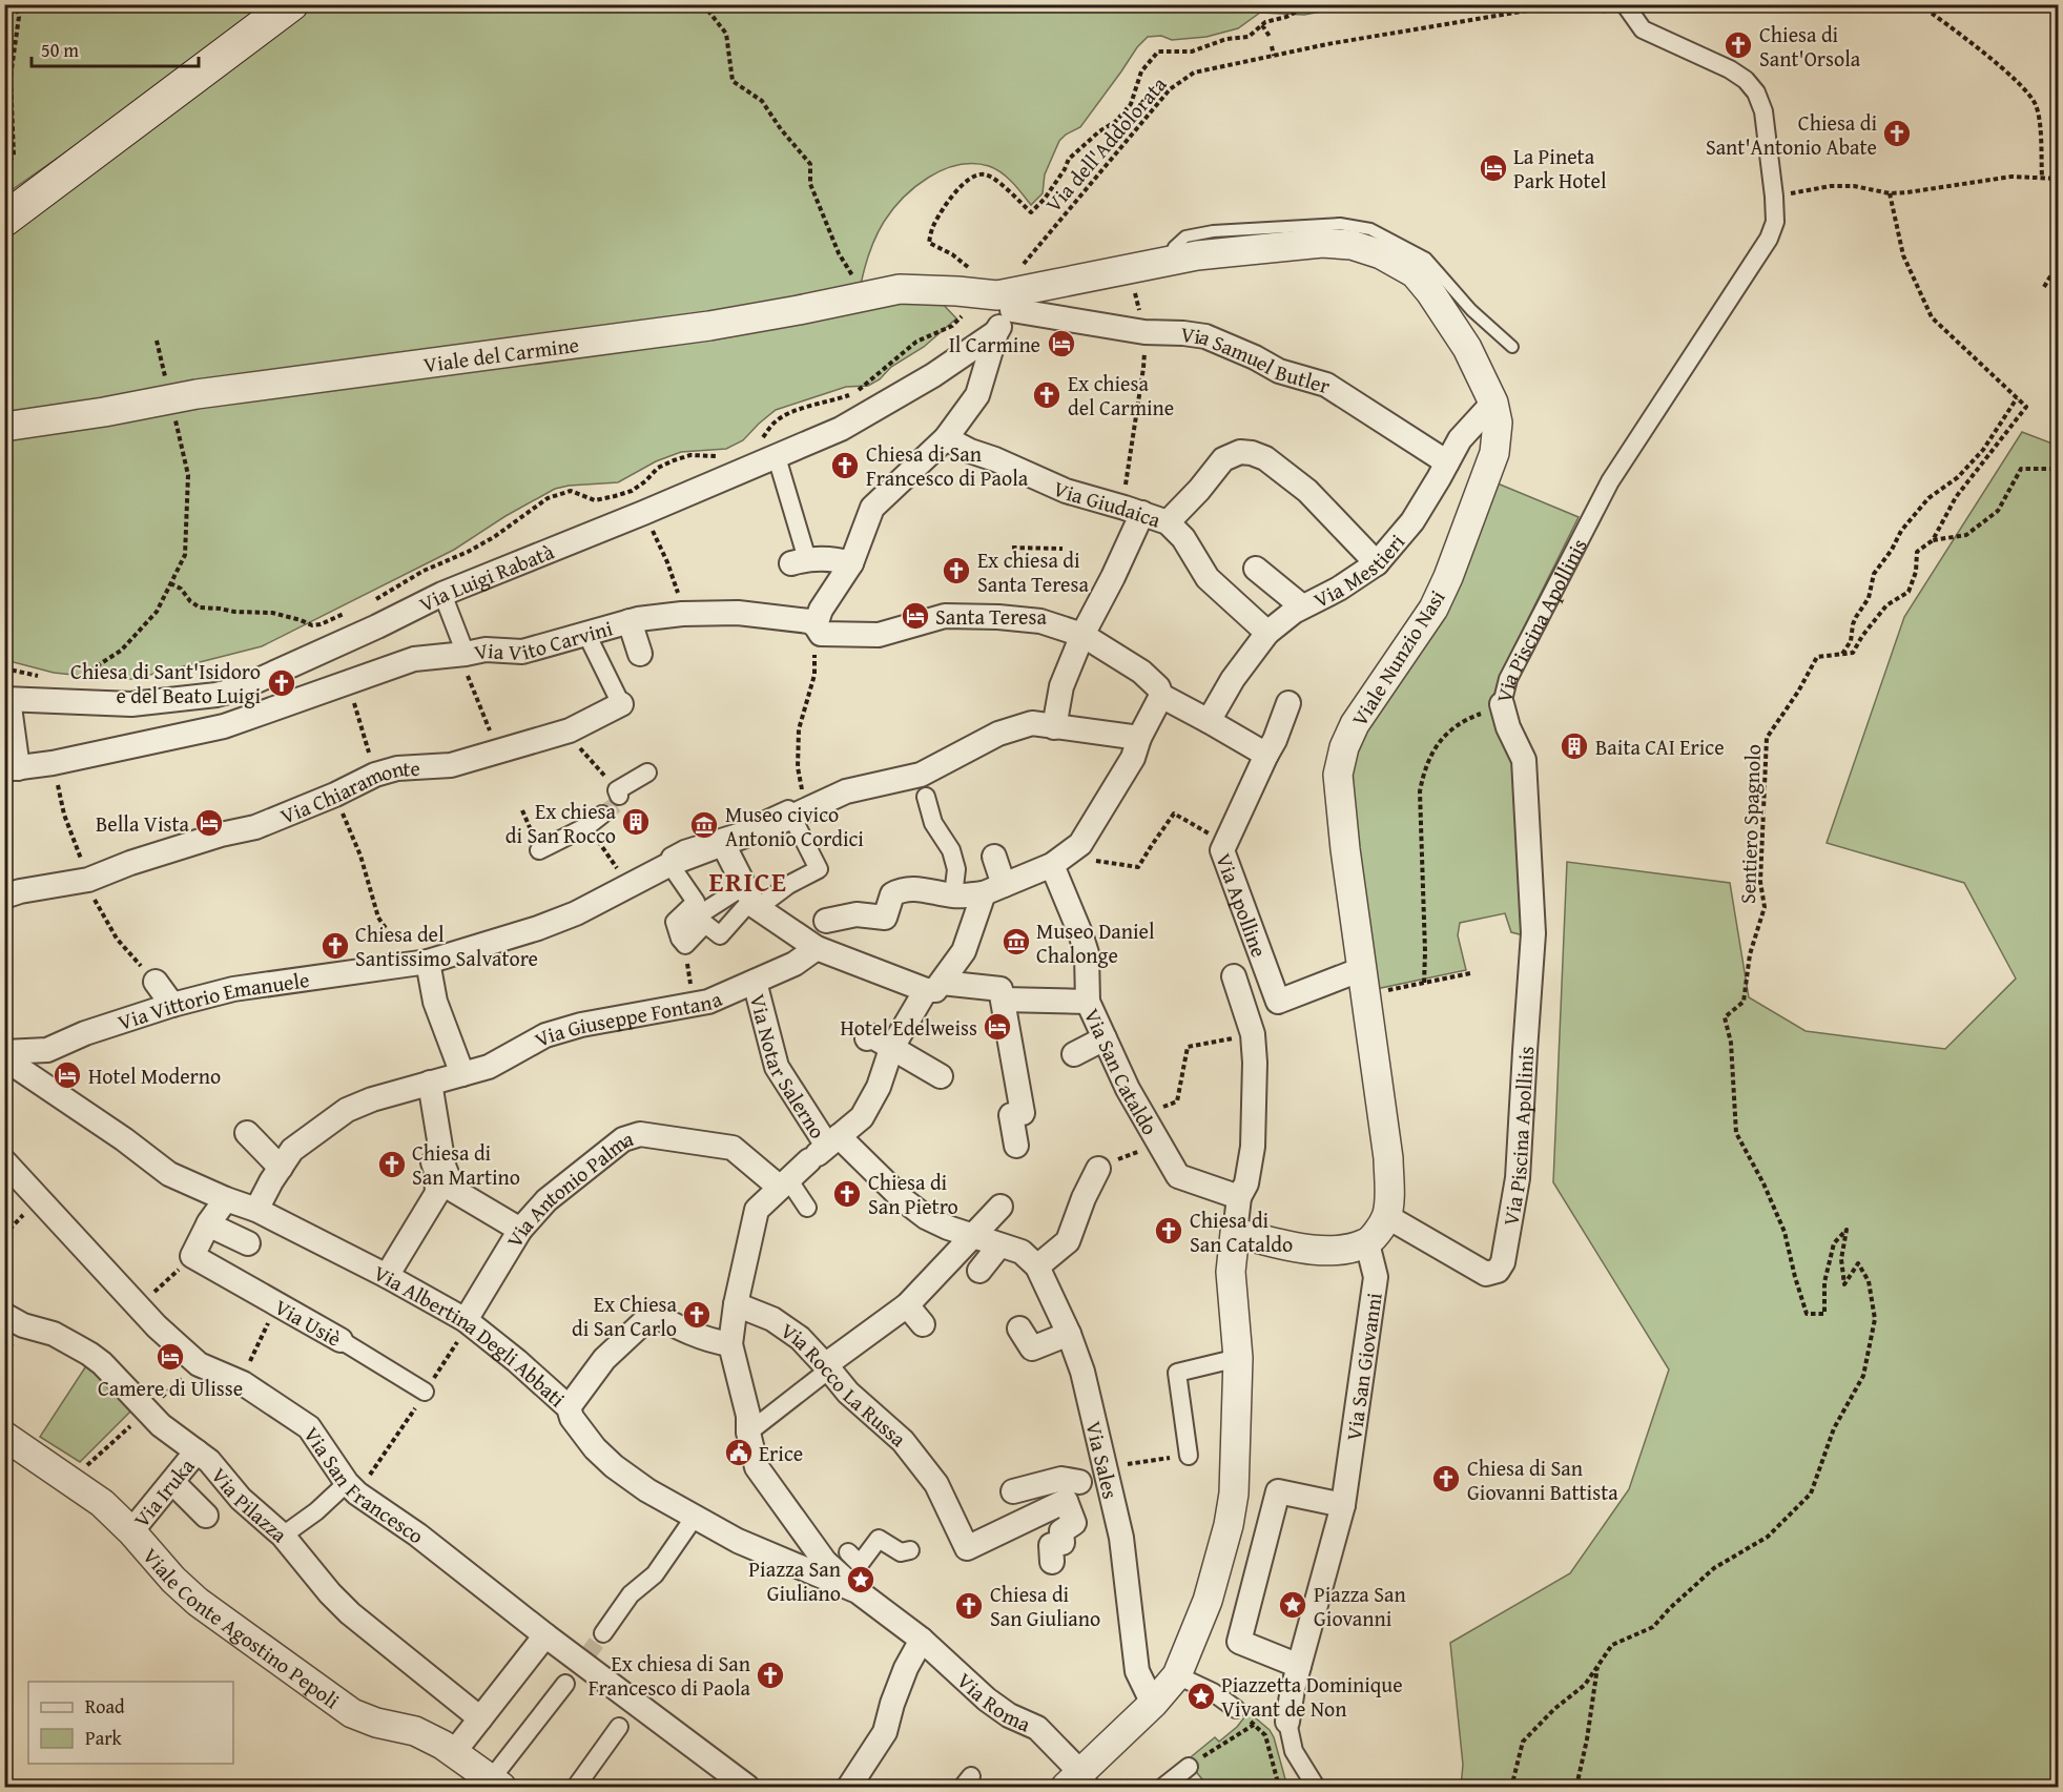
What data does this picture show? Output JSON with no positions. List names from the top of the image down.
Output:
{
  "streets": {
    "street": [
      "Viale del Carmine",
      "Via Samuel Butler",
      "Via Giudaica",
      "Via Mestieri",
      "Via Luigi Rabatà",
      "Via Piscina Apollinis",
      "Via Vito Carvini",
      "Viale Nunzio Nasi",
      "Via Chiaramonte",
      "Via Apolline",
      "Via Vittorio Emanuele",
      "Via Giuseppe Fontana",
      "Via Notar Salerno",
      "Via San Cataldo",
      "Via Antonio Palma",
      "Via Usiè",
      "Via Albertina Degli Abbati",
      "Via San Giovanni",
      "Via Rocco La Russa",
      "Via Sales",
      "Via San Francesco",
      "Via Iruka",
      "Via Pilazza",
      "Viale Conte Agostino Pepoli",
      "Via Roma"
    ],
    "path": ["Via dell'Addolorata", "Sentiero Spagnolo"]
  },
  "crossings": [
    ["Via dell'Addolorata", "Viale del Carmine"],
    ["Via dell'Addolorata", "Via Samuel Butler"],
    ["Via dell'Addolorata", "Viale Nunzio Nasi"],
    ["Viale del Carmine", "Via Samuel Butler"],
    ["Viale del Carmine", "Viale Nunzio Nasi"],
    ["Via Samuel Butler", "Via Mestieri"],
    ["Via Samuel Butler", "Viale Nunzio Nasi"],
    ["Via Giudaica", "Via Mestieri"],
    ["Via Mestieri", "Viale Nunzio Nasi"],
    ["Via Piscina Apollinis", "Viale Nunzio Nasi"],
    ["Via Vito Carvini", "Via Chiaramonte"],
    ["Viale Nunzio Nasi", "Via Apolline"],
    ["Viale Nunzio Nasi", "Via San Giovanni"],
    ["Via Giuseppe Fontana", "Via Notar Salerno"],
    ["Via Antonio Palma", "Via Albertina Degli Abbati"],
    ["Via Albertina Degli Abbati", "Via Roma"],
    ["Via Iruka", "Via Pilazza"],
    ["Via Iruka", "Viale Conte Agostino Pepoli"]
  ],
  "districts": ["ERICE"],
  "places": {
    "church": [
      "Chiesa di Sant'Orsola",
      "Chiesa di Sant'Antonio Abate",
      "Ex chiesa del Carmine",
      "Chiesa di San Francesco di Paola",
      "Ex chiesa di Santa Teresa",
      "Chiesa di Sant'Isidoro e del Beato Luigi",
      "Chiesa del Santissimo Salvatore",
      "Chiesa di San Martino",
      "Chiesa di San Pietro",
      "Chiesa di San Cataldo",
      "Ex Chiesa di San Carlo",
      "Chiesa di San Giovanni Battista",
      "Chiesa di San Giuliano",
      "Ex chiesa di San Francesco di Paola"
    ],
    "hotel": [
      "La Pineta Park Hotel",
      "Il Carmine",
      "Santa Teresa",
      "Bella Vista",
      "Hotel Edelweiss",
      "Hotel Moderno",
      "Camere di Ulisse"
    ],
    "building": ["Baita CAI Erice", "Ex chiesa di San Rocco"],
    "museum": ["Museo civico Antonio Cordici", "Museo Daniel Chalonge"],
    "public building": ["Erice"],
    "place": ["Piazza San Giuliano", "Piazza San Giovanni", "Piazzetta Dominique Vivant de Non"]
  },
  "legend": ["Road", "Park"],
  "scale_bar": "50 m"
}
